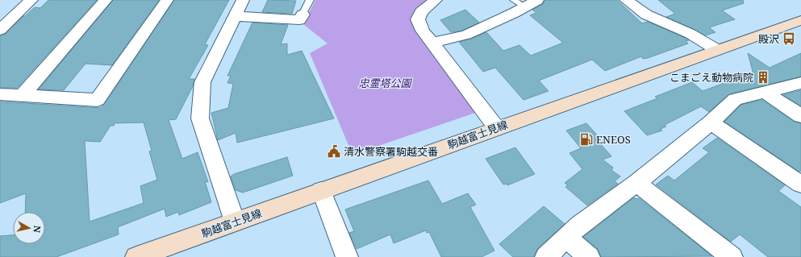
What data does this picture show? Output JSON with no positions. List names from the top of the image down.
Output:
{
  "streets": {
    "main road": ["駒越富士見線"]
  },
  "parks": ["忠霊塔公園"],
  "places": {
    "bus stop": ["殿沢"],
    "building": ["こまごえ動物病院"],
    "fuel station": ["ENEOS"],
    "public building": ["清水警察署駒越交番"]
  },
  "north": "right"
}
